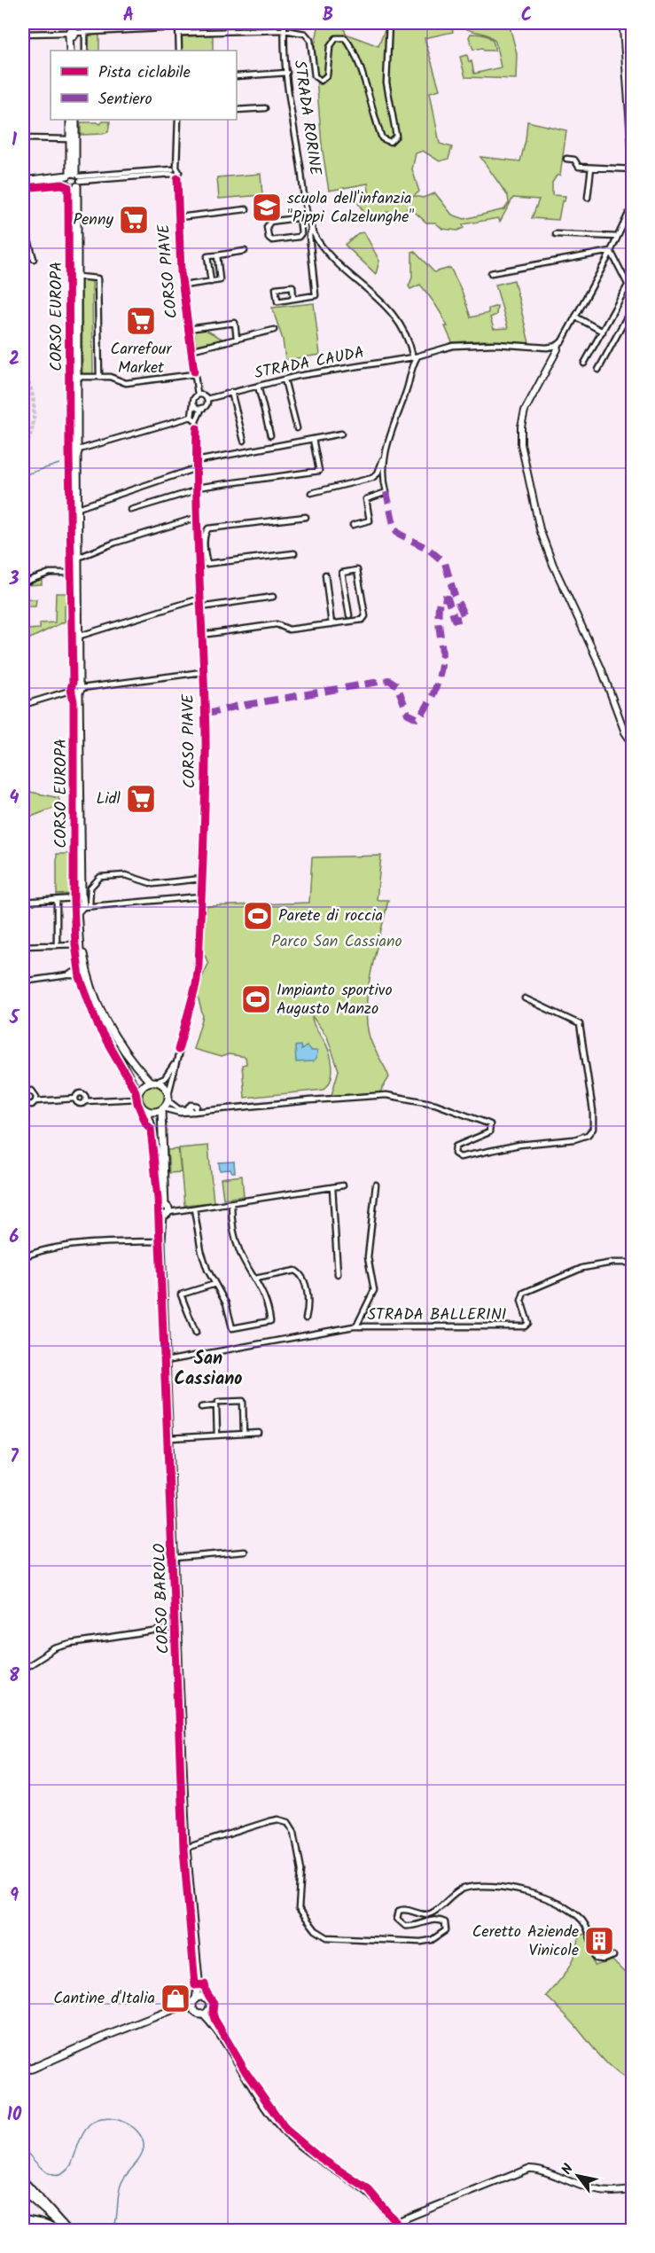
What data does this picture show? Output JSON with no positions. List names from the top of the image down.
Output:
{
  "streets": {
    "main road": ["CORSO EUROPA", "CORSO BAROLO"],
    "street": [
      "STRADA RORINE",
      "CORSO PIAVE",
      "STRADA CAUDA",
      "STRADA BALLERINI"
    ]
  },
  "crossings": [
    ["STRADA RORINE", "STRADA CAUDA"],
    ["CORSO PIAVE", "STRADA CAUDA"],
    ["CORSO PIAVE", "CORSO BAROLO"],
    ["STRADA BALLERINI", "CORSO BAROLO"]
  ],
  "districts": ["San Cassiano"],
  "parks": ["Parco San Cassiano"],
  "places": {
    "school or university": ["scuola dell'infanzia \"Pippi Calzelunghe\""],
    "supermarket": ["Penny", "Carrefour Market", "Lidl"],
    "sports": ["Parete di roccia", "Impianto sportivo Augusto Manzo"],
    "building": ["Ceretto Aziende Vinicole"],
    "shop": ["Cantine d'Italia"]
  },
  "legend": ["Pista ciclabile", "Sentiero"],
  "north": "top left",
  "grid": {
    "columns": ["A", "B", "C"],
    "rows": [
      "1",
      "2",
      "3",
      "4",
      "5",
      "6",
      "7",
      "8",
      "9",
      "10"
    ]
  }
}
